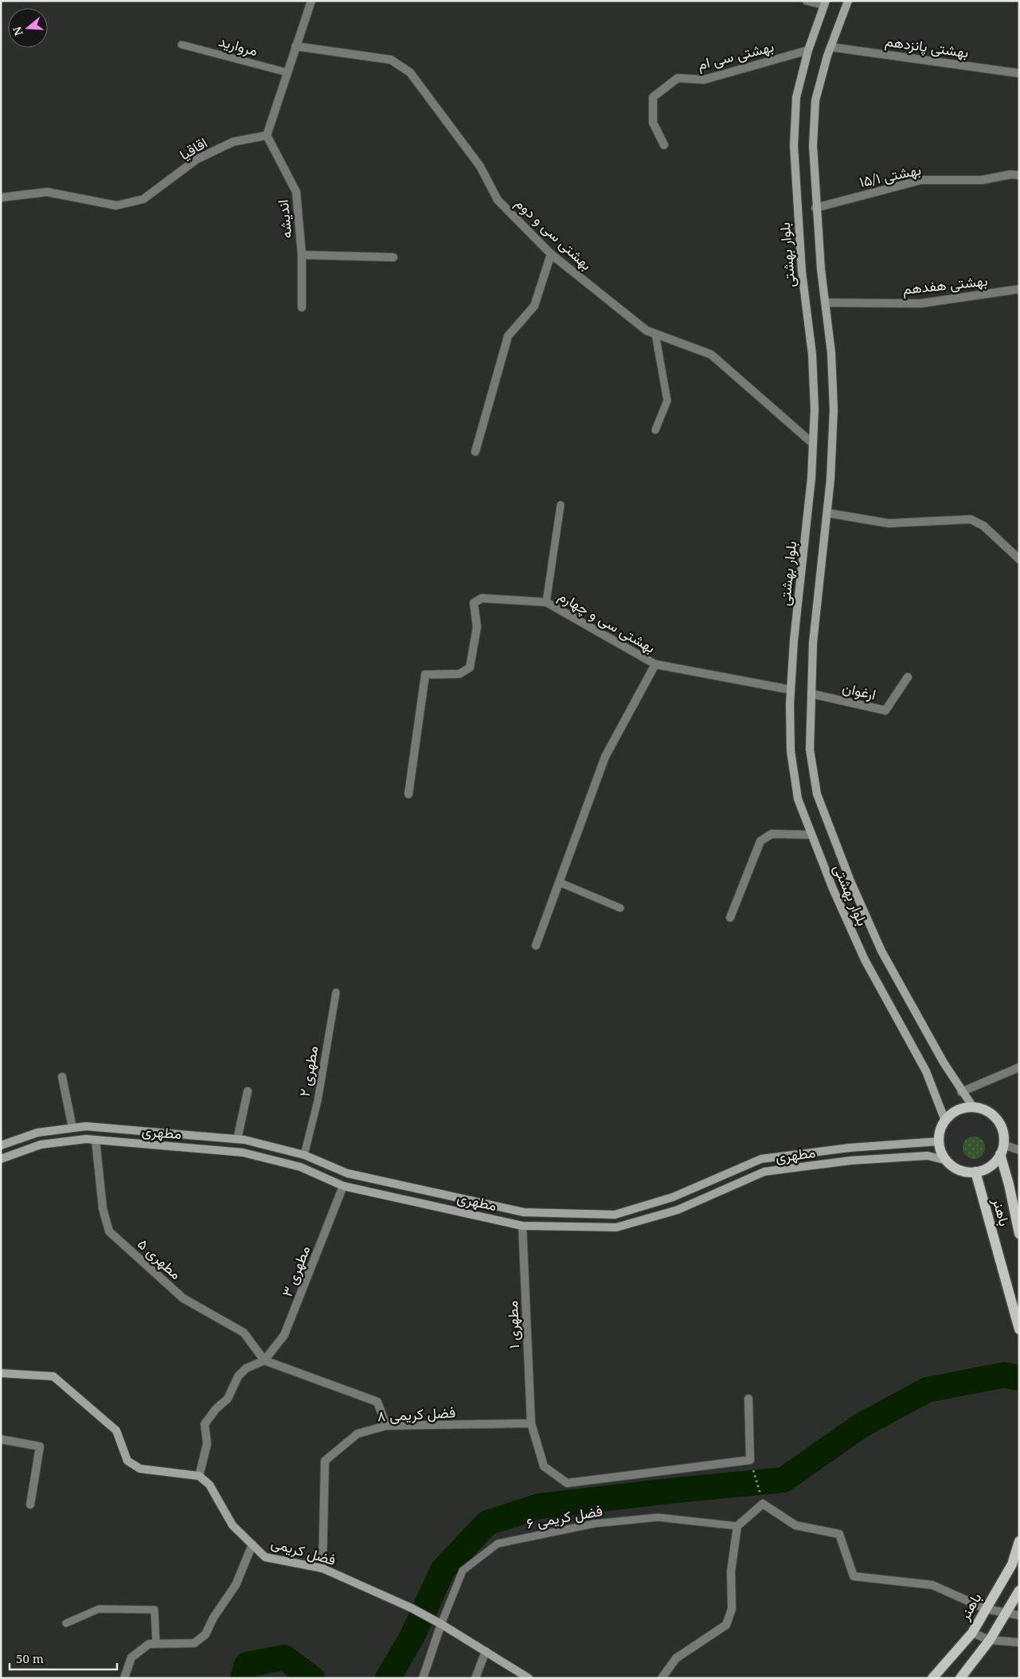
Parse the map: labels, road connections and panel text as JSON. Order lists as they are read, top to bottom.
{
  "streets": {
    "main road": [
      "بلوار بهشتی",
      "مطهری",
      "باهنر",
      "فضل کریمی"
    ],
    "street": [
      "بهشتی پانزدهم",
      "بهشتی سی ام",
      "اقاقیا",
      "۱۵/۱ بهشتی",
      "اندیشه",
      "بهشتی سی و دوم",
      "بهشتی هفدهم",
      "بهشتی سی و چهارم",
      "ارغوان",
      "مطهری ۵",
      "مطهری ۳",
      "مطهری ۱",
      "فضل کریمی ۸"
    ],
    "lane": ["مروارید", "مطهری ۲", "فضل کریمی ۶"]
  },
  "crossings": [
    ["بهشتی پانزدهم", "بلوار بهشتی"],
    ["بهشتی سی ام", "بلوار بهشتی"],
    ["اقاقیا", "اندیشه"],
    ["۱۵/۱ بهشتی", "بلوار بهشتی"],
    ["بهشتی سی و دوم", "بلوار بهشتی"],
    ["بلوار بهشتی", "بهشتی هفدهم"],
    ["بلوار بهشتی", "بهشتی سی و چهارم"],
    ["بلوار بهشتی", "ارغوان"],
    ["بلوار بهشتی", "مطهری"],
    ["بلوار بهشتی", "باهنر"],
    ["مطهری ۲", "مطهری"],
    ["مطهری", "باهنر"],
    ["مطهری", "مطهری ۵"],
    ["مطهری", "مطهری ۳"],
    ["مطهری", "مطهری ۱"],
    ["مطهری ۵", "مطهری ۳"],
    ["مطهری ۱", "فضل کریمی ۸"],
    ["فضل کریمی ۸", "فضل کریمی"],
    ["فضل کریمی ۶", "فضل کریمی"]
  ],
  "scale_bar": "50 m",
  "north": "left"
}
